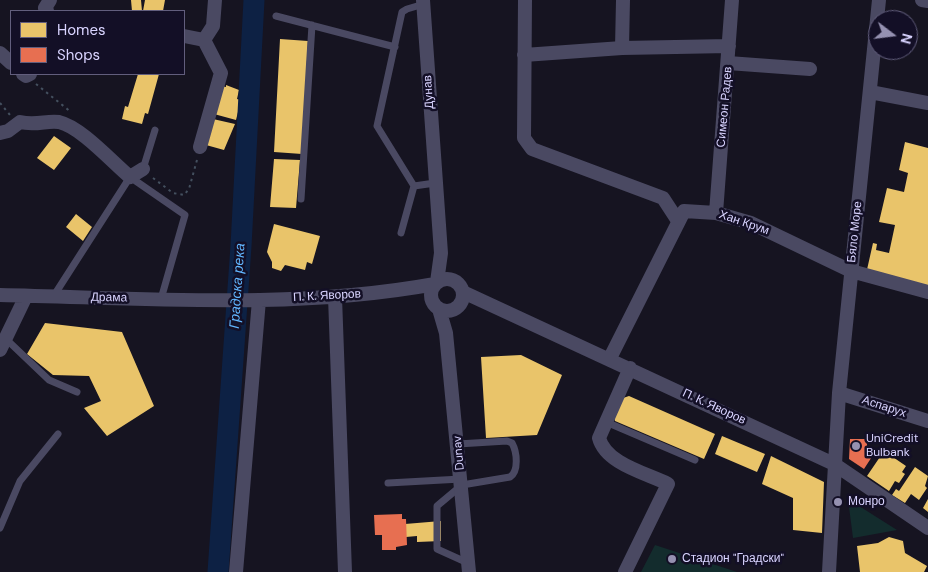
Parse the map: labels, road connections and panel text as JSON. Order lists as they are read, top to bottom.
{
  "streets": {
    "street": [
      "Дунав",
      "Симеон Радев",
      "Хан Крум",
      "Бяло Море",
      "П. К. Яворов",
      "Драма",
      "Аспарух",
      "Dunav"
    ]
  },
  "crossings": [
    ["Симеон Радев", "Хан Крум"],
    ["Хан Крум", "Бяло Море"],
    ["Бяло Море", "П. К. Яворов"],
    ["Бяло Море", "Аспарух"],
    ["П. К. Яворов", "Драма"],
    ["П. К. Яворов", "Dunav"]
  ],
  "water": ["Градска река"],
  "places": ["UniCredit Bulbank", "Монро", "Стадион \"Градски\""],
  "legend": ["Homes", "Shops"],
  "north": "right"
}
